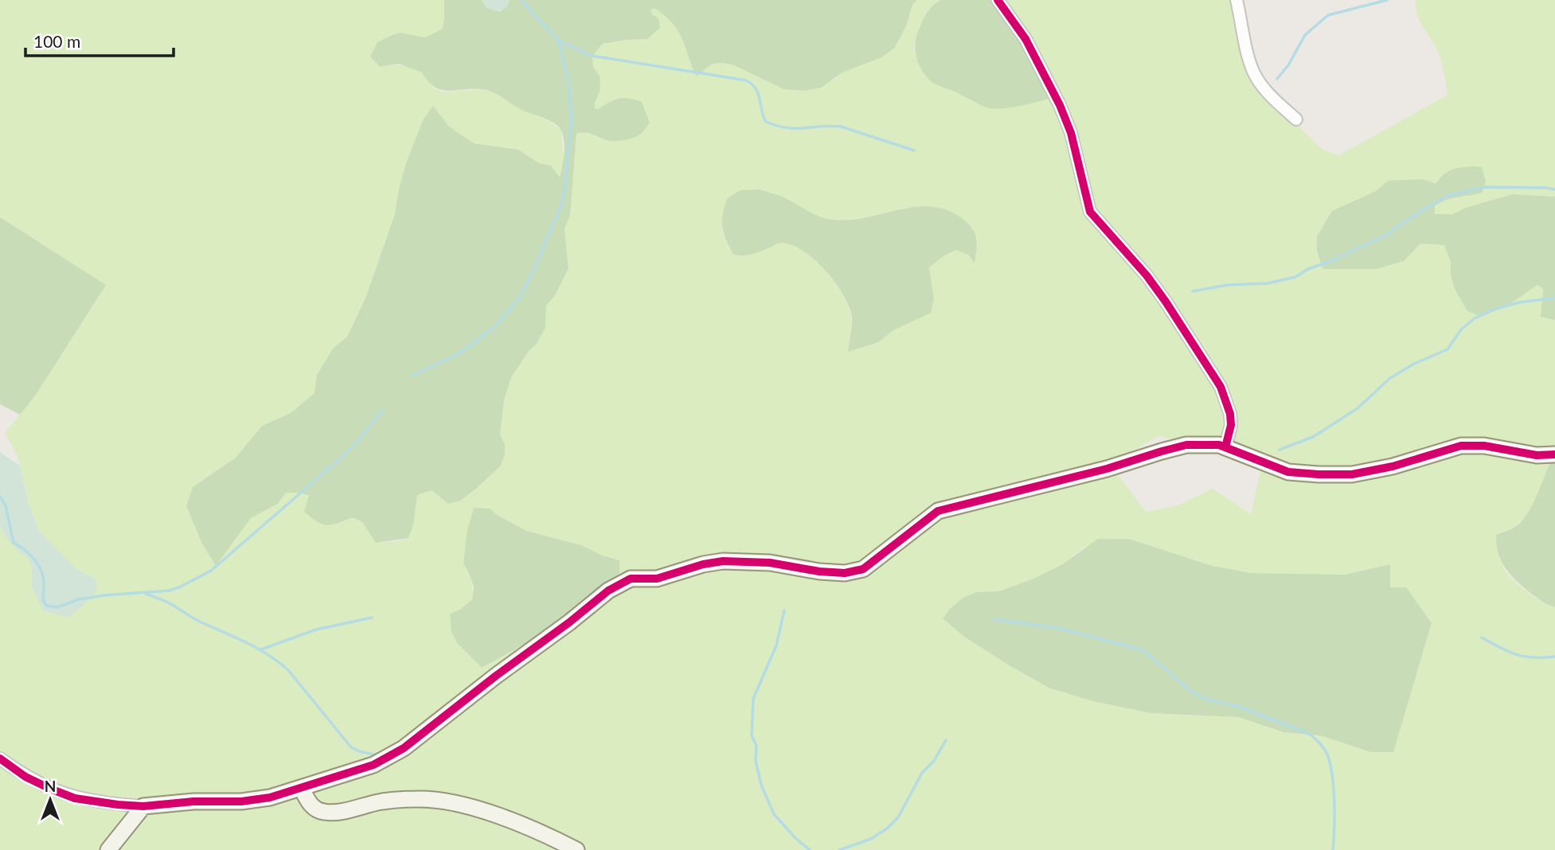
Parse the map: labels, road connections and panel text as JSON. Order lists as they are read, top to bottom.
{
  "scale_bar": "100 m",
  "north": "top"
}
